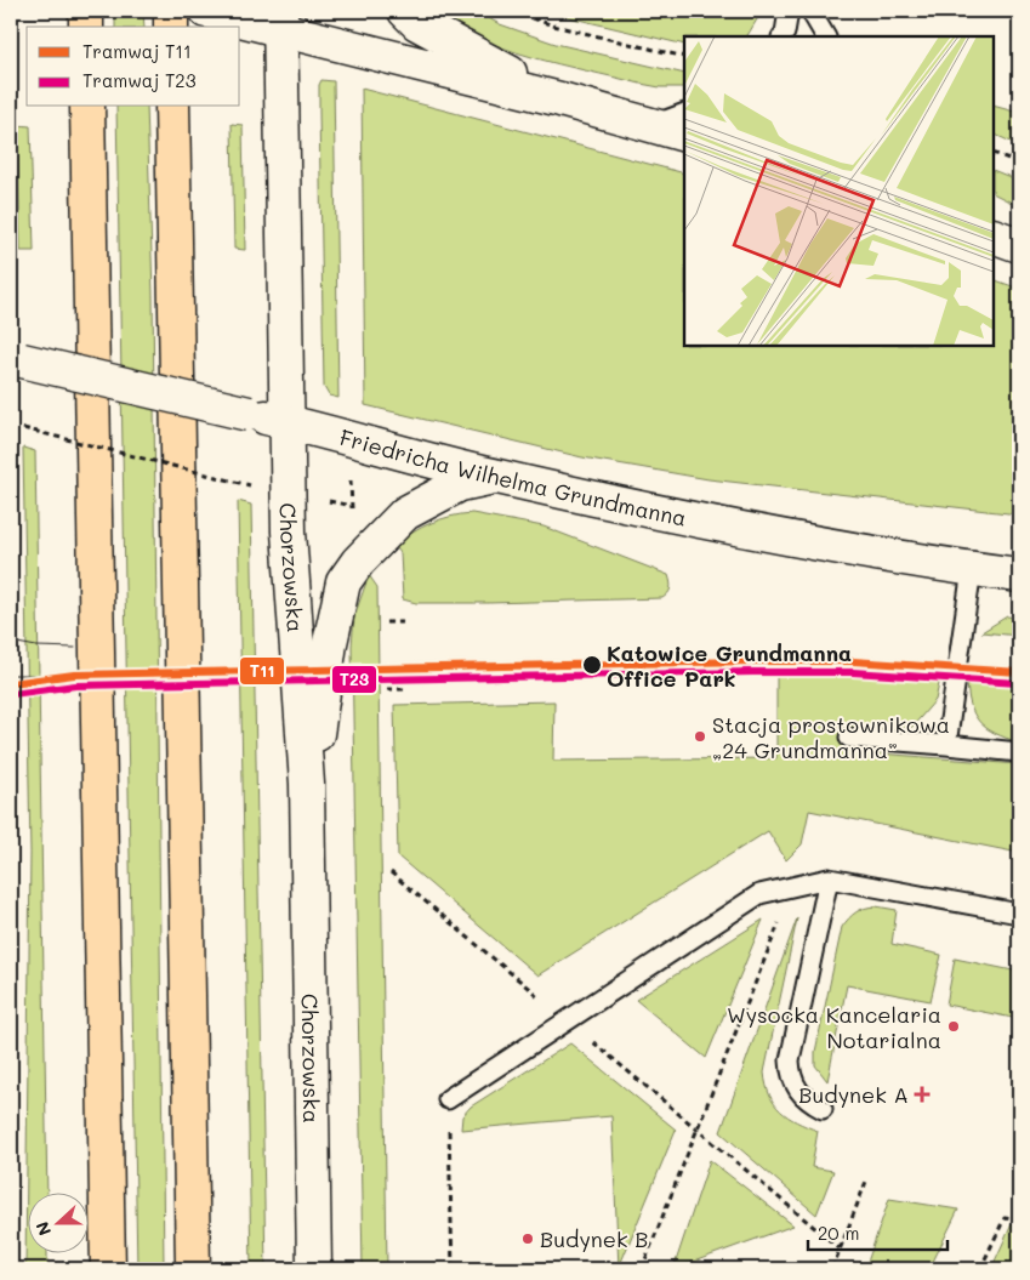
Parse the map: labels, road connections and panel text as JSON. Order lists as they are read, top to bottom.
{
  "streets": {
    "main road": ["Friedricha Wilhelma Grundmanna", "Chorzowska"]
  },
  "crossings": [
    ["Friedricha Wilhelma Grundmanna", "Chorzowska"]
  ],
  "places": {
    "other": [
      "Katowice Grundmanna Office Park",
      "Stacja prostownikowa „24 Grundmanna”",
      "Wysocka Kancelaria Notarialna",
      "Budynek B"
    ],
    "health": ["Budynek A"]
  },
  "lines": ["tram line T11", "tram line T23"],
  "legend": ["Tramwaj T11", "Tramwaj T23"],
  "scale_bar": "20 m",
  "north": "left"
}
